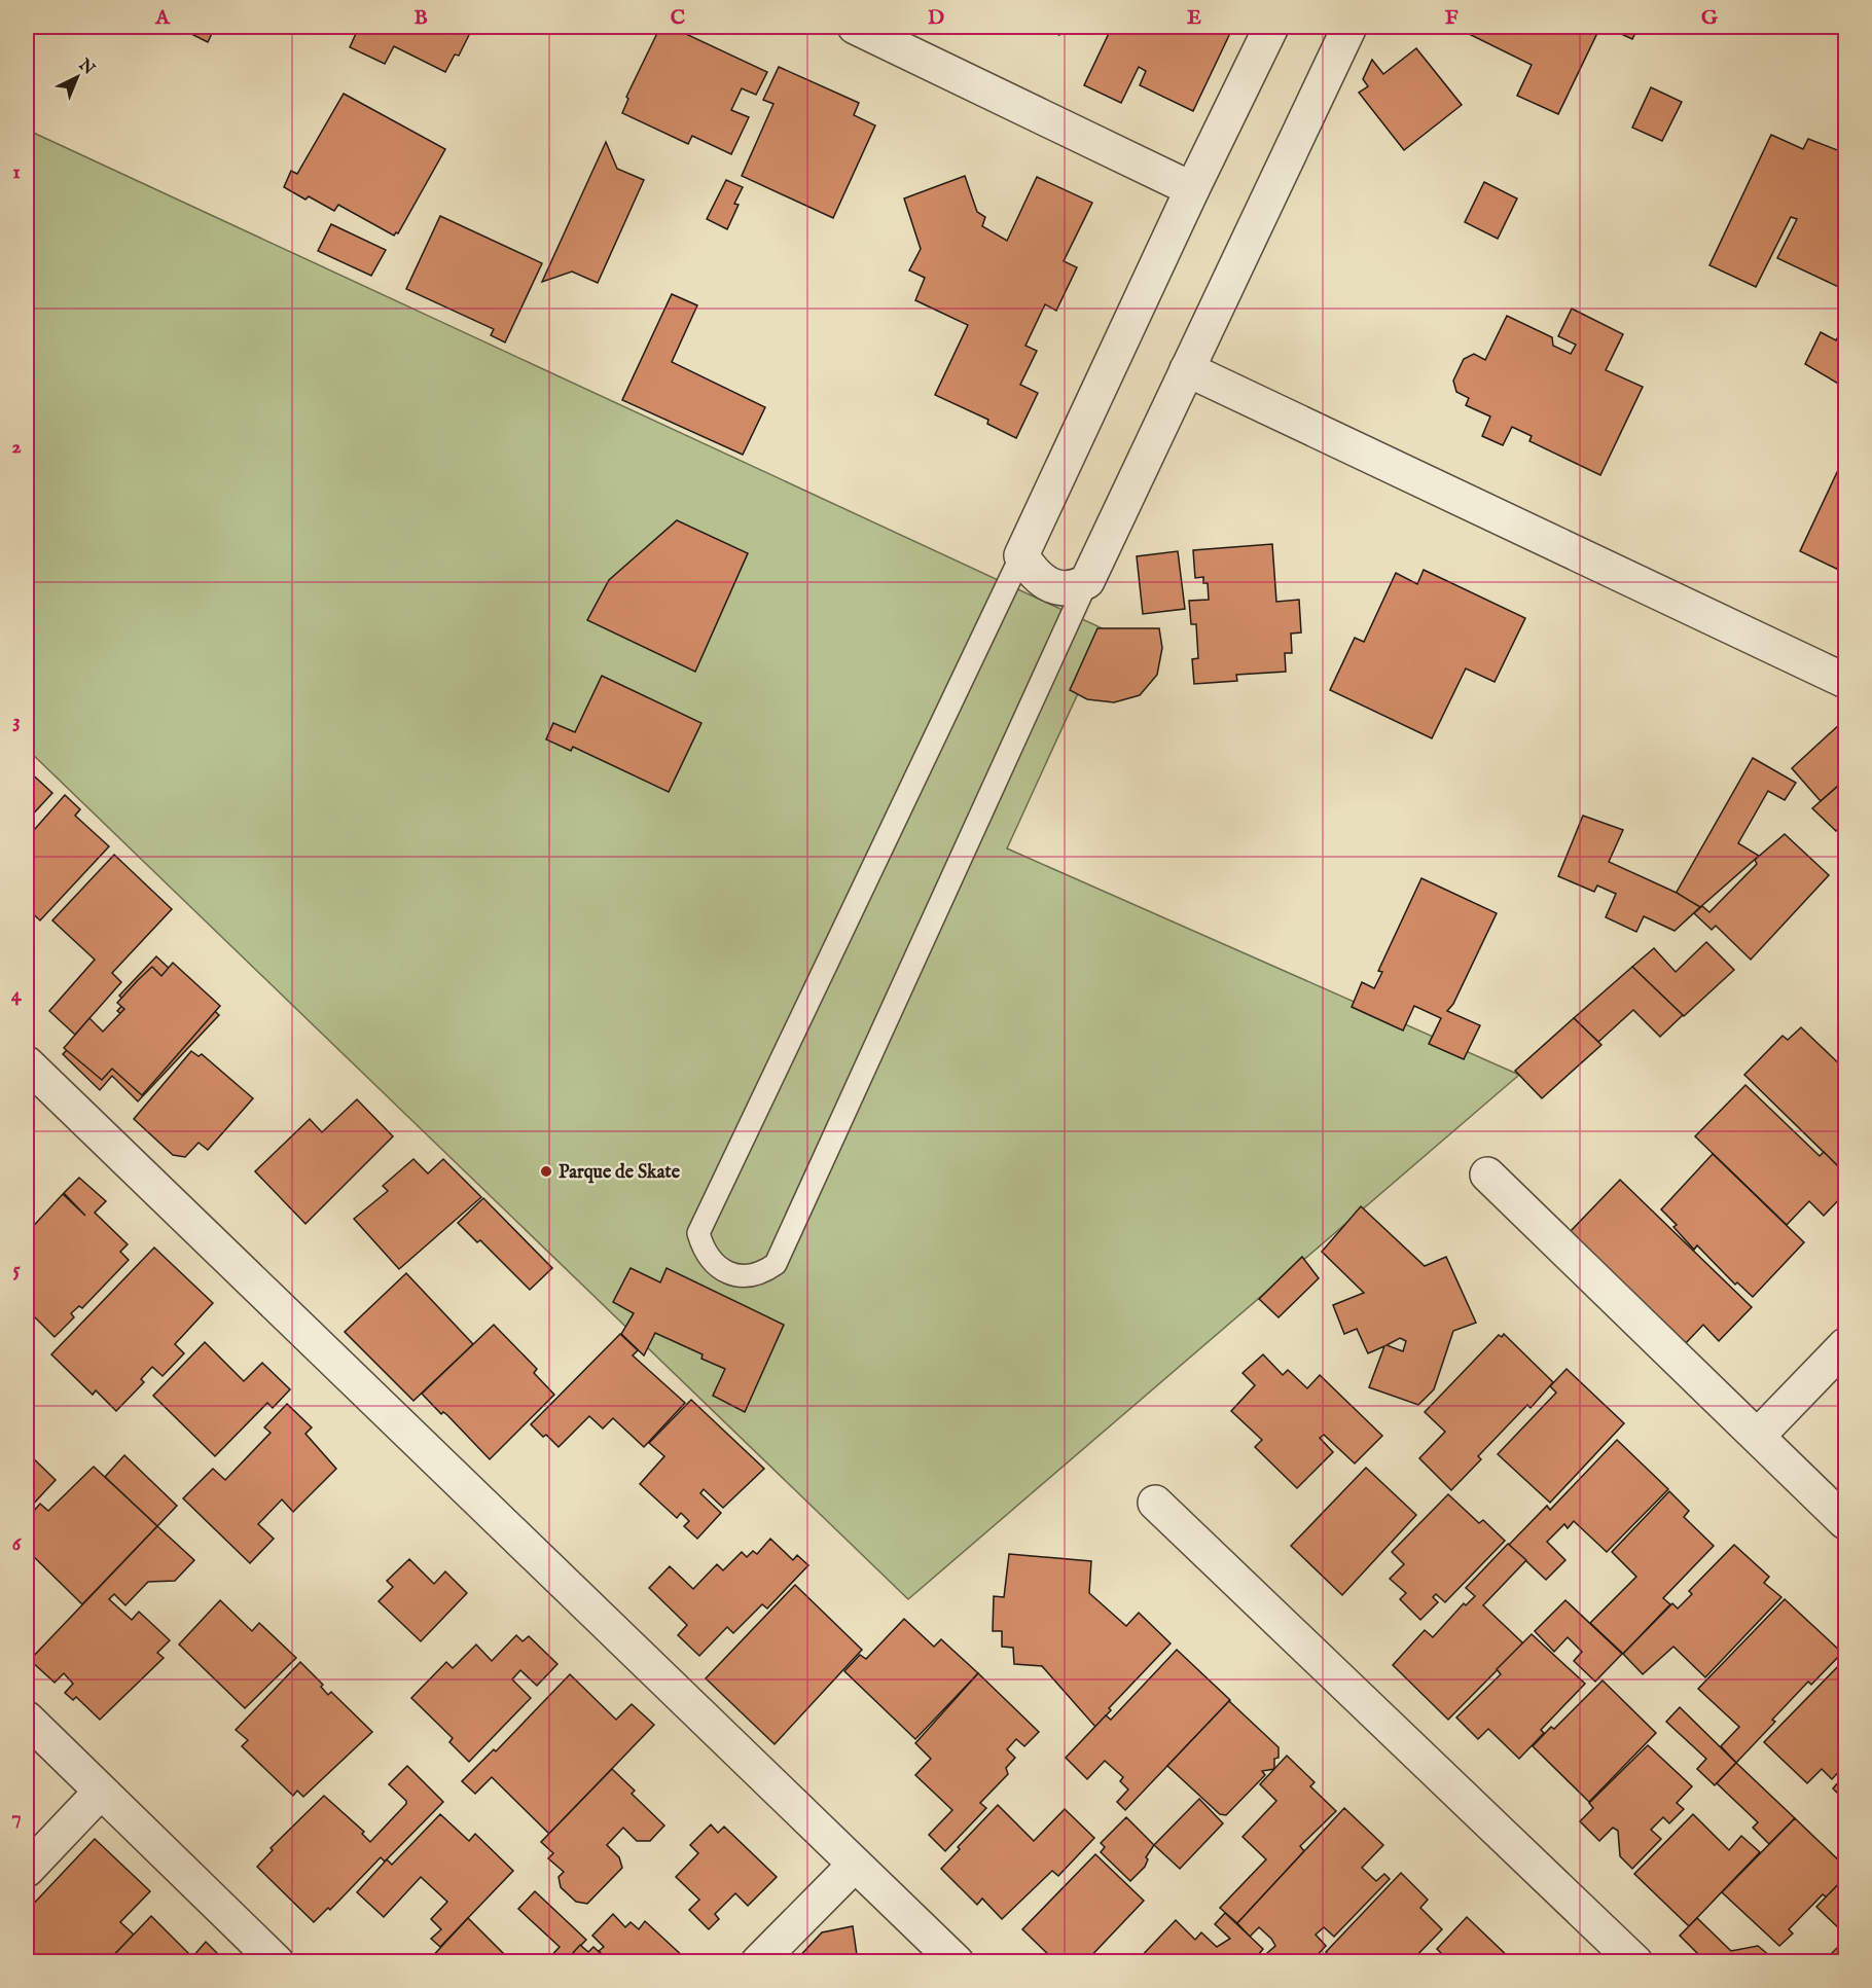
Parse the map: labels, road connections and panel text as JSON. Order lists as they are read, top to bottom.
{
  "places": ["Parque de Skate"],
  "north": "top right",
  "grid": {
    "columns": [
      "A",
      "B",
      "C",
      "D",
      "E",
      "F",
      "G"
    ],
    "rows": [
      "1",
      "2",
      "3",
      "4",
      "5",
      "6",
      "7"
    ]
  }
}
